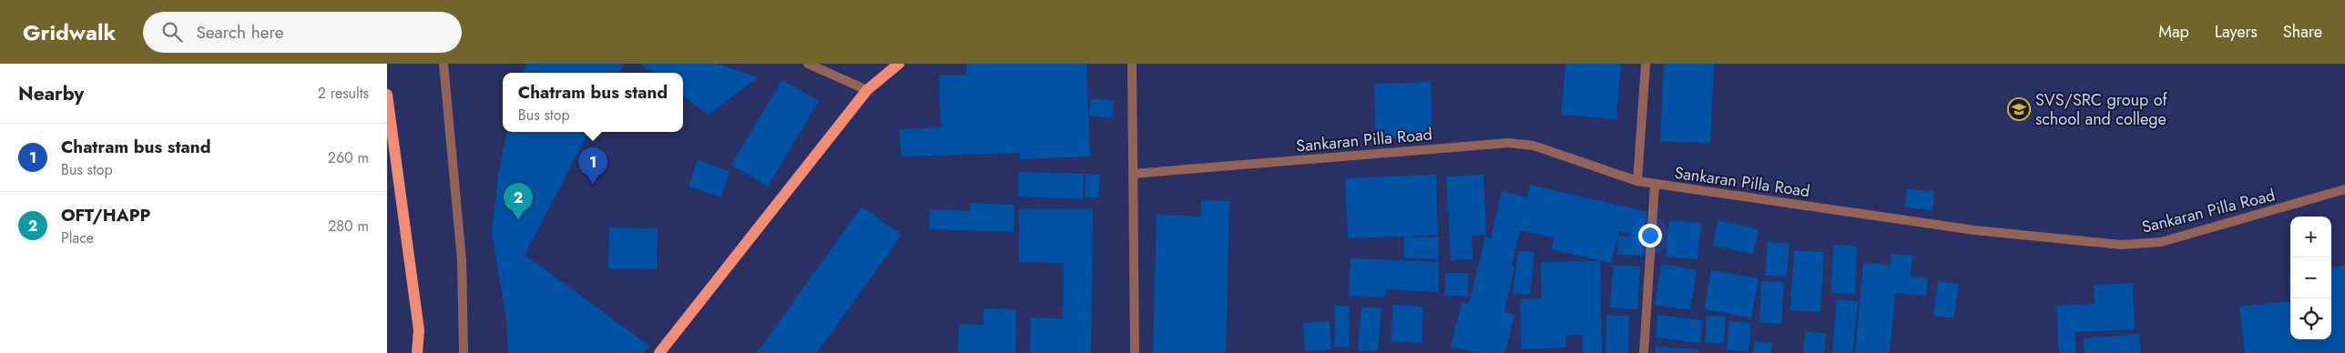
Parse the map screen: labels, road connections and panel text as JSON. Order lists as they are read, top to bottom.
{
  "streets": {
    "street": ["Sankaran Pilla Road"]
  },
  "places": {
    "school or university": ["SVS/SRC group of school and college"]
  },
  "page": {
    "header": "Gridwalk",
    "search": "Search here",
    "nav": ["Map", "Layers", "Share"],
    "heading": ["Nearby", "2 results"],
    "popup": ["Chatram bus stand", "Bus stop"],
    "list": [
      {
        "mark": "1",
        "name": "Chatram bus stand",
        "note": "Bus stop",
        "value": "260 m"
      },
      {
        "mark": "2",
        "name": "OFT/HAPP",
        "note": "Place",
        "value": "280 m"
      }
    ],
    "pins": ["1", "2"],
    "map_buttons": ["+", "−"]
  }
}
